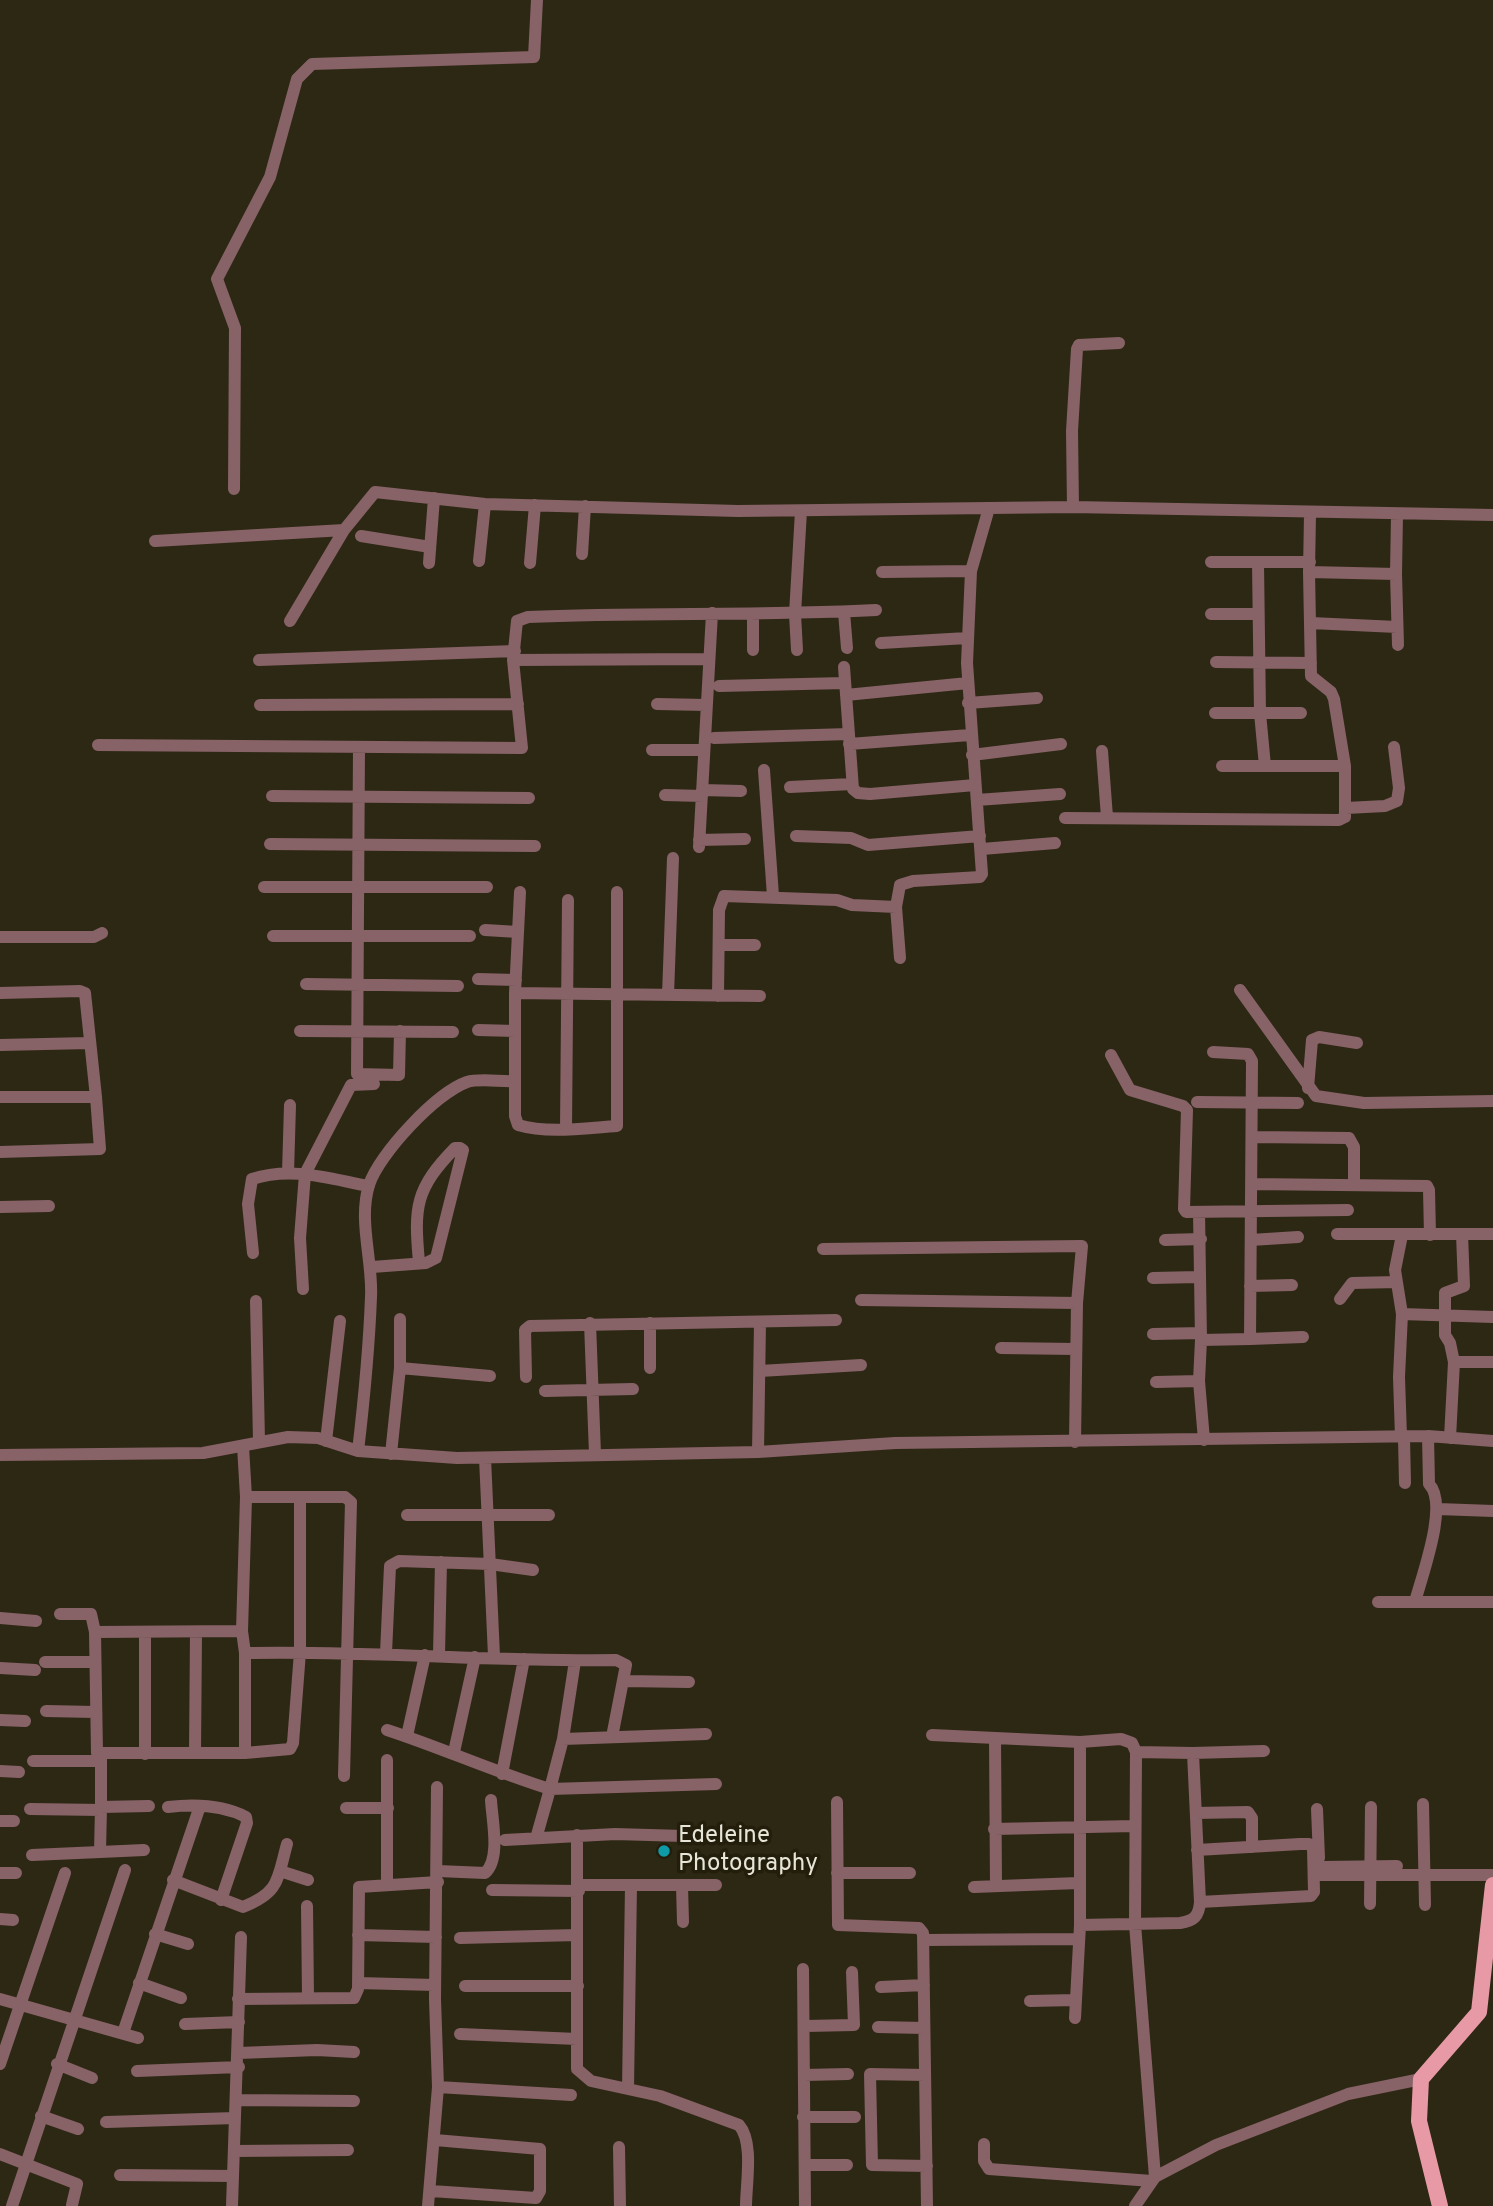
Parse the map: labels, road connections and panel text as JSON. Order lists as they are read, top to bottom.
{
  "places": ["Edeleine Photography"]
}
